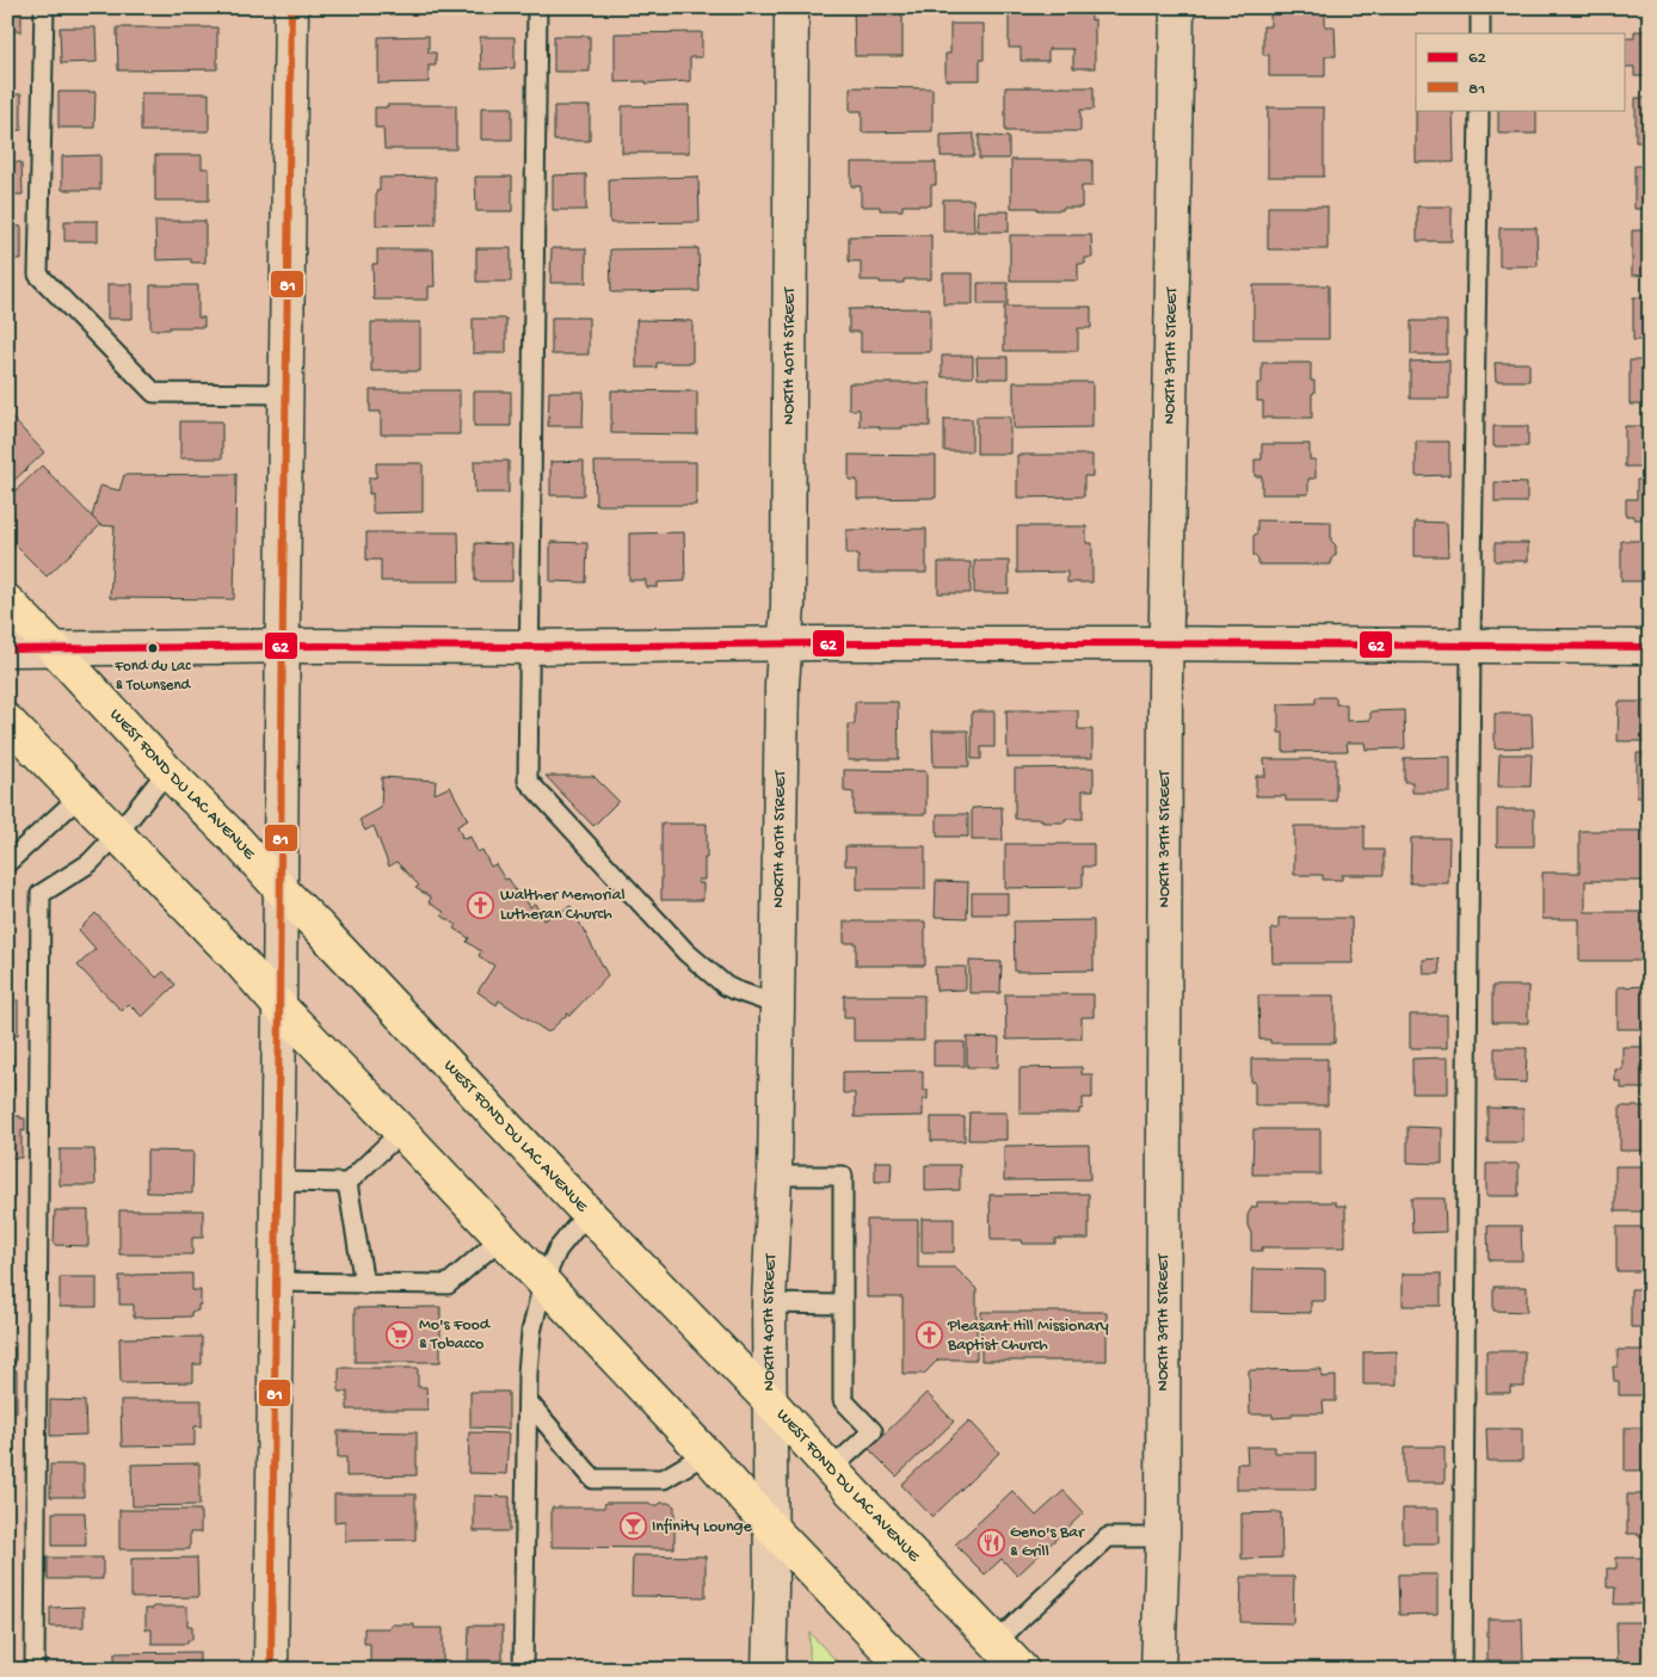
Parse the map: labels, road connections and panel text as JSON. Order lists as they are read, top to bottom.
{
  "streets": {
    "main road": ["WEST FOND DU LAC AVENUE"],
    "street": ["NORTH 40TH STREET", "NORTH 39TH STREET"]
  },
  "crossings": [
    ["NORTH 40TH STREET", "WEST FOND DU LAC AVENUE"]
  ],
  "places": {
    "other": ["Fond du Lac & Townsend"],
    "church": ["Walther Memorial Lutheran Church", "Pleasant Hill Missionary Baptist Church"],
    "supermarket": ["Mo's Food & Tobacco"],
    "bar": ["Infinity Lounge"],
    "restaurant": ["Geno's Bar & Grill"]
  },
  "lines": ["transit line 81", "transit line 62"],
  "legend": ["62", "81"]
}
